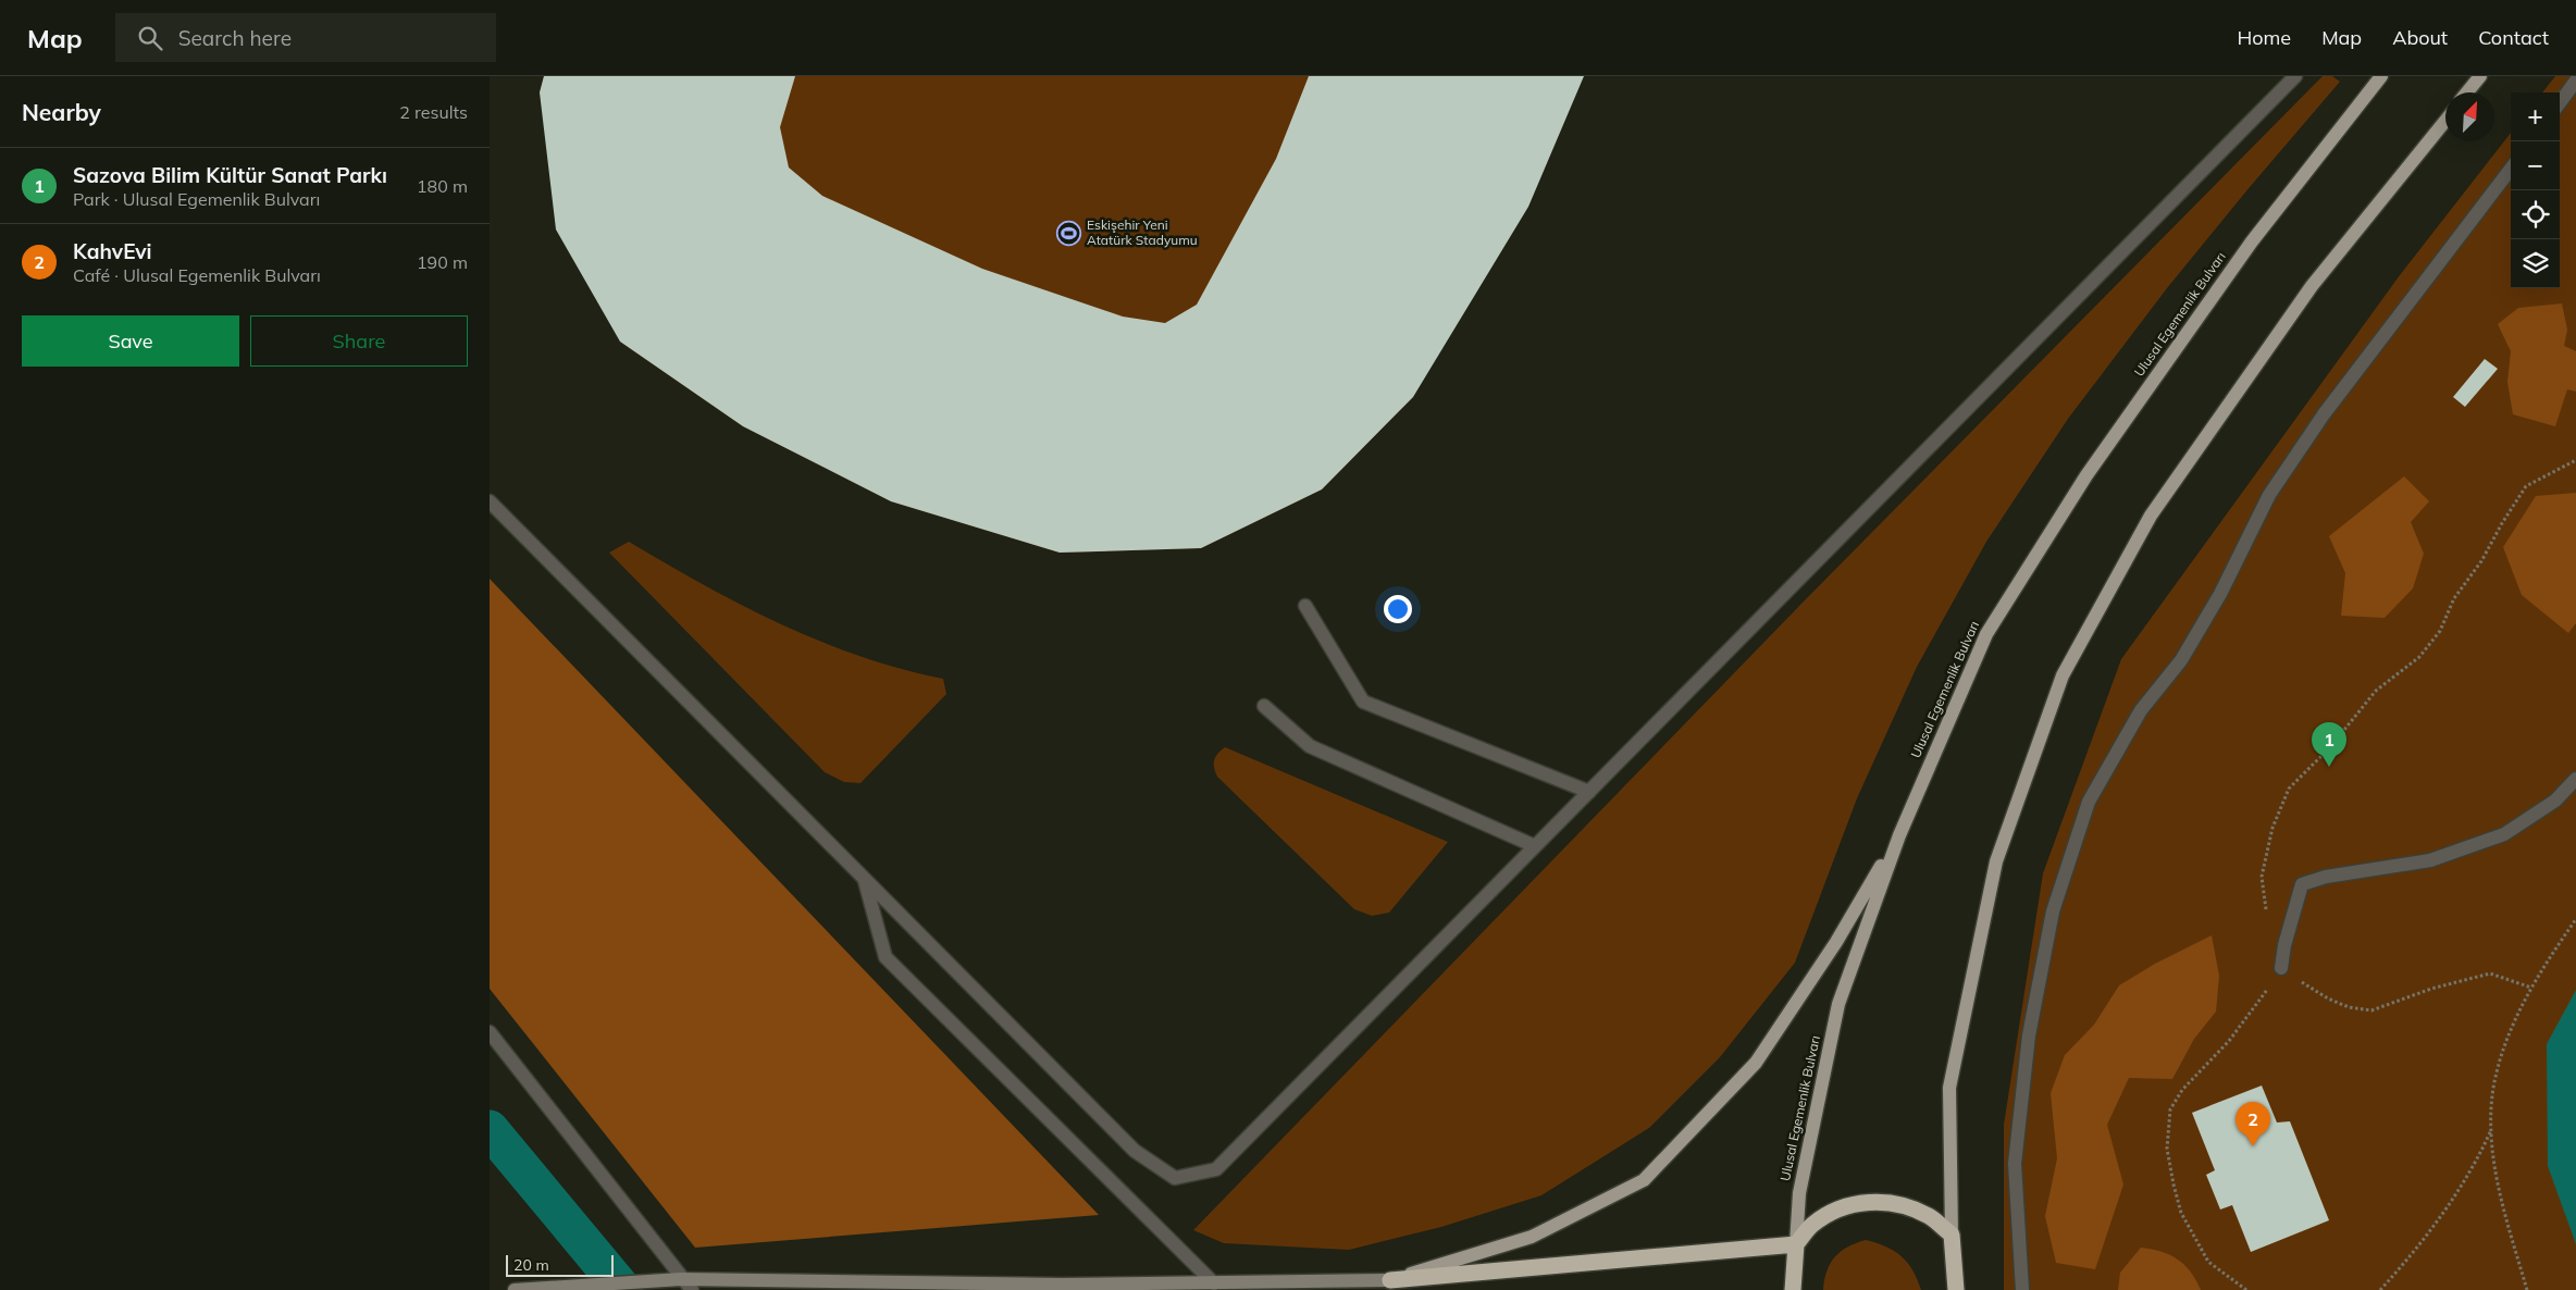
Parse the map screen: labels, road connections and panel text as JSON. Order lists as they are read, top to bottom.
{
  "streets": {
    "highway": ["Ulusal Egemenlik Bulvarı"]
  },
  "places": {
    "sports": ["Eskişehir Yeni Atatürk Stadyumu"]
  },
  "scale_bar": "20 m",
  "north": "top right",
  "page": {
    "header": "Map",
    "search": "Search here",
    "nav": [
      "Home",
      "Map",
      "About",
      "Contact"
    ],
    "heading": ["Nearby", "2 results"],
    "map_buttons": ["+", "−"],
    "list": [
      {
        "mark": "1",
        "name": "Sazova Bilim Kültür Sanat Parkı",
        "note": "Park · Ulusal Egemenlik Bulvarı",
        "value": "180 m"
      },
      {
        "mark": "2",
        "name": "KahvEvi",
        "note": "Café · Ulusal Egemenlik Bulvarı",
        "value": "190 m"
      }
    ],
    "buttons": ["Save", "Share"],
    "pins": ["1", "2"],
    "scale": "20 m"
  }
}
